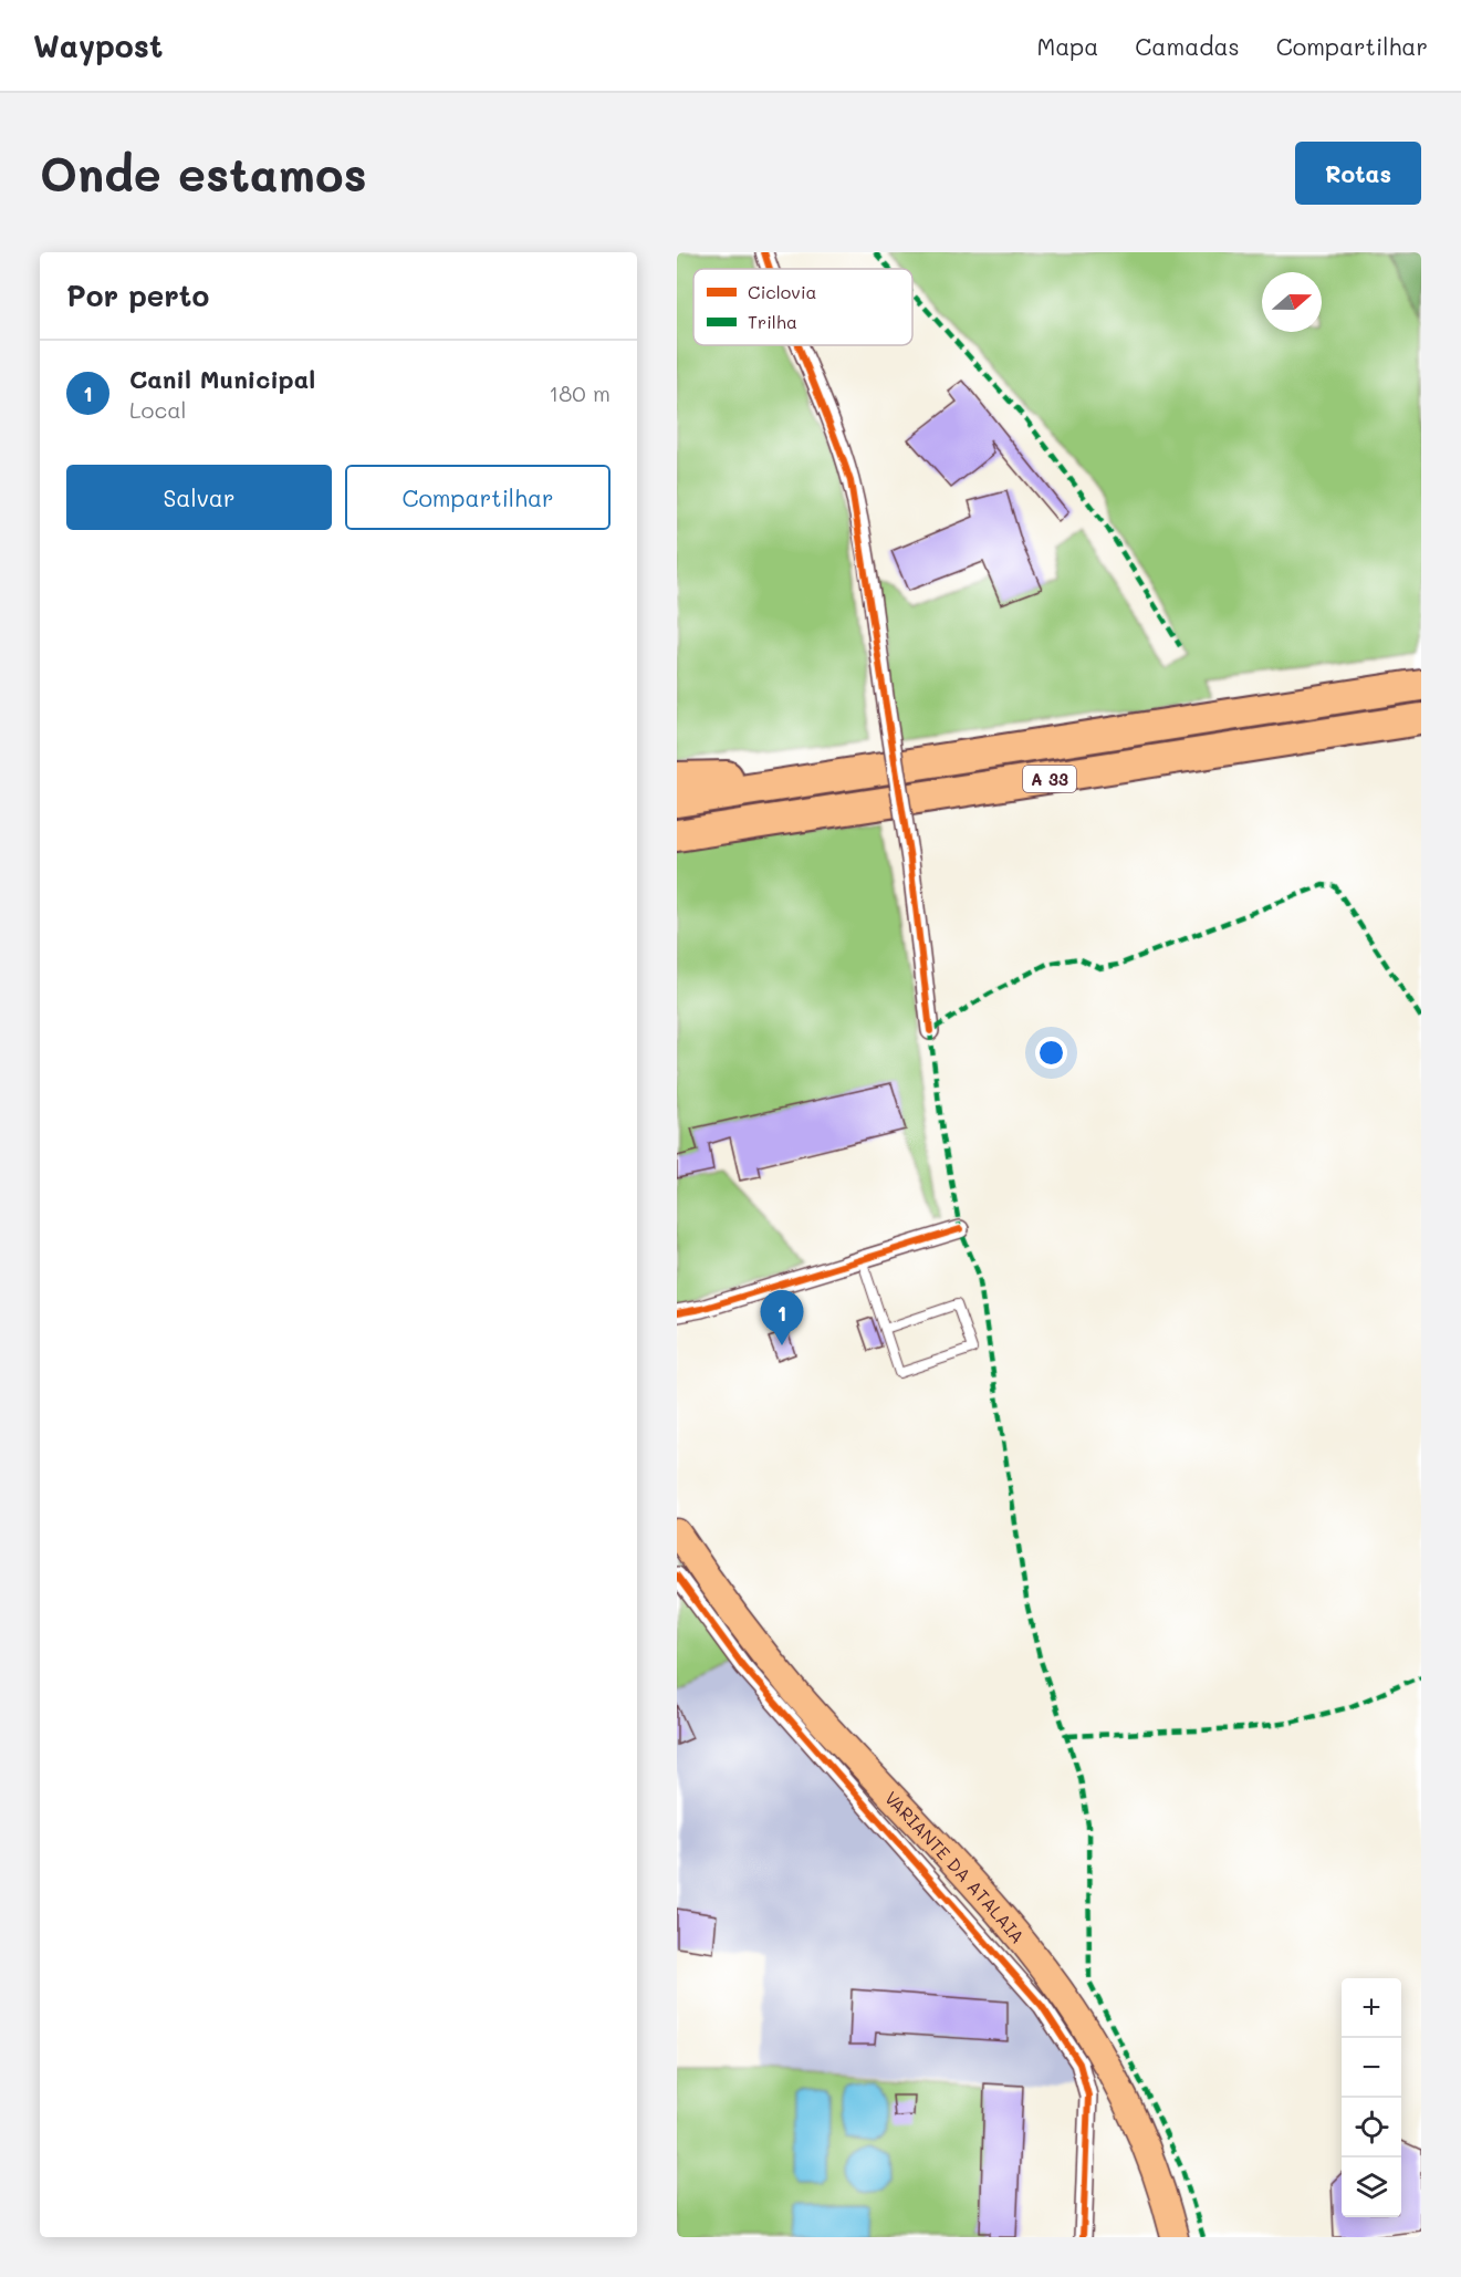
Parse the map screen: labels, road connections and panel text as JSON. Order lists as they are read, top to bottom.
{
  "streets": {
    "highway": ["A 33"],
    "main road": ["VARIANTE DA ATALAIA"]
  },
  "legend": ["Ciclovia", "Trilha"],
  "north": "right",
  "page": {
    "header": "Waypost",
    "nav": ["Mapa", "Camadas", "Compartilhar"],
    "buttons": [
      "Rotas",
      ["Salvar", "Compartilhar"]
    ],
    "title": "Onde estamos",
    "heading": "Por perto",
    "list": [
      {
        "mark": "1",
        "name": "Canil Municipal",
        "note": "Local",
        "value": "180 m"
      }
    ],
    "pins": "1",
    "map_buttons": ["+", "−"]
  }
}
